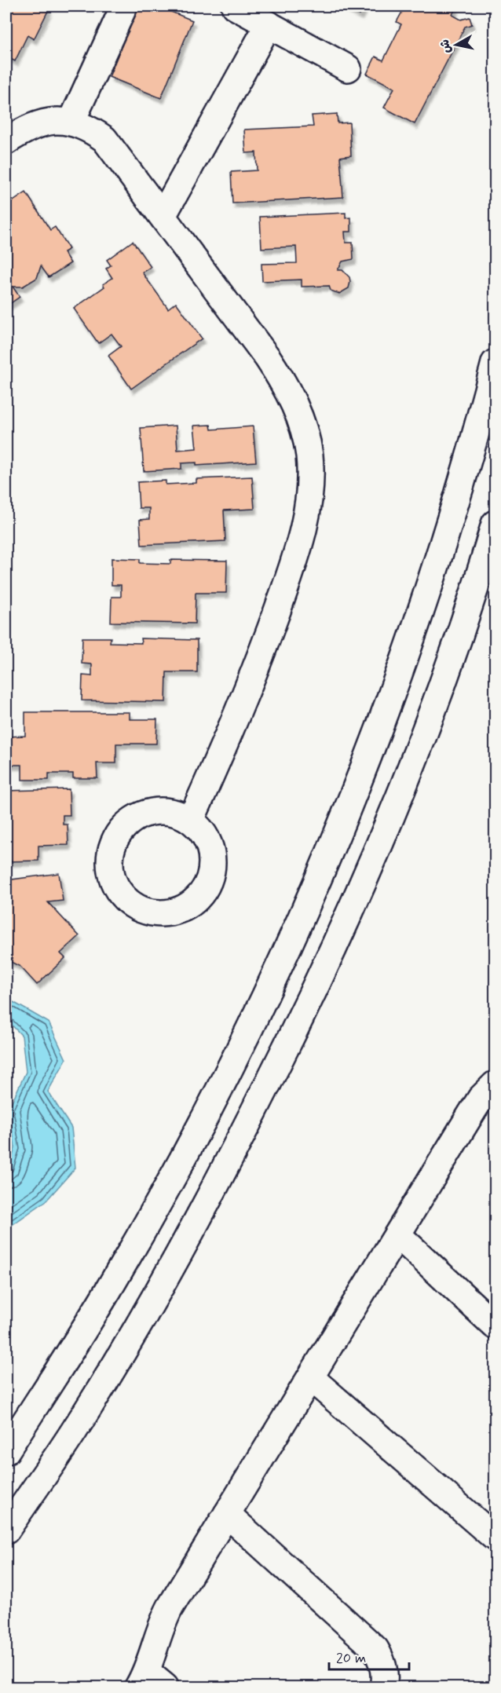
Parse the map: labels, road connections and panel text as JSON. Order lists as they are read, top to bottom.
{
  "scale_bar": "20 m",
  "north": "left"
}
